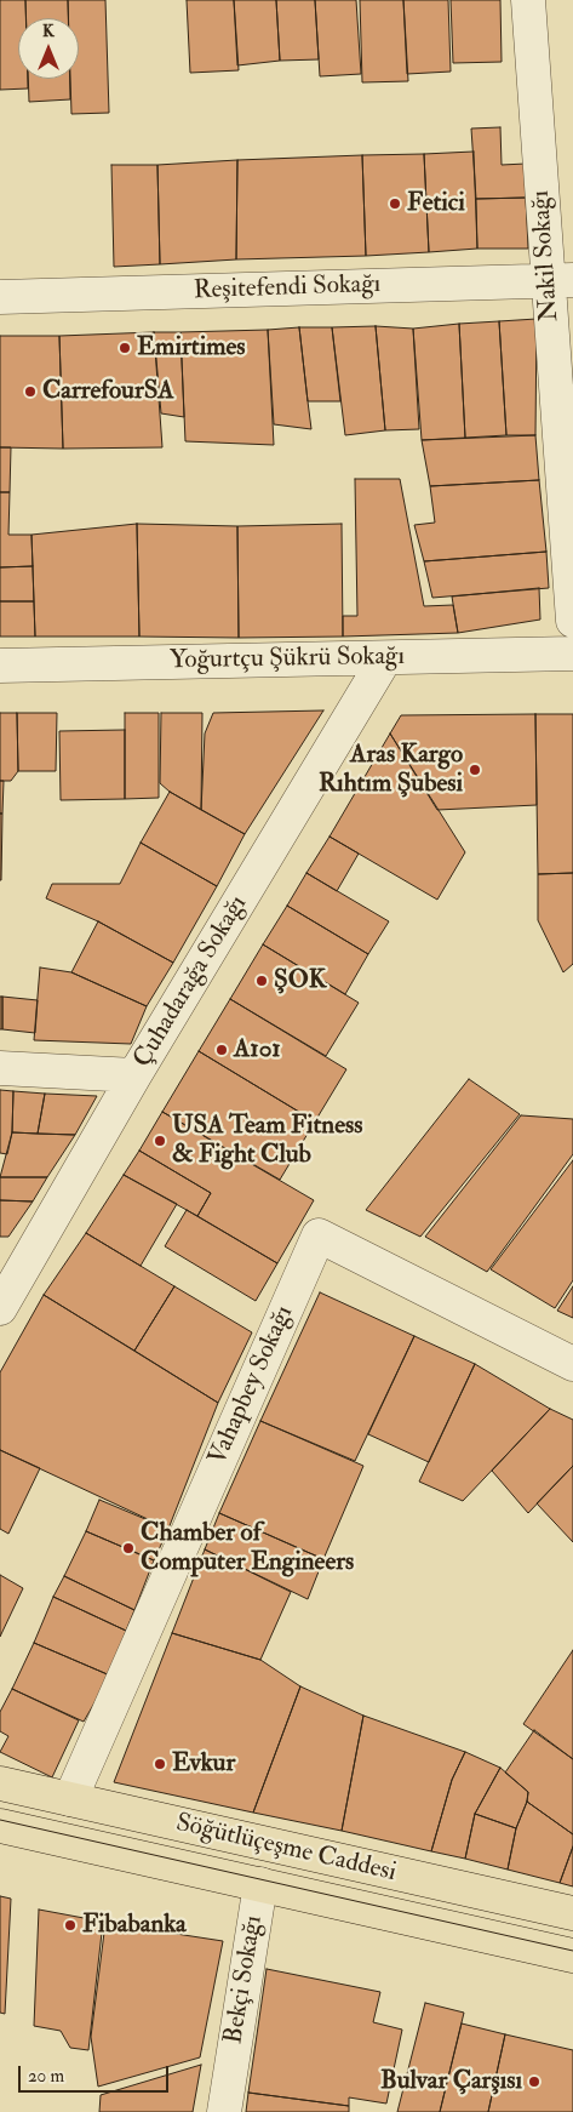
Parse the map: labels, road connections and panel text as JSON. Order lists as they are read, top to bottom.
{
  "streets": {
    "main road": ["Söğütlüçeşme Caddesi"],
    "street": [
      "Nakil Sokağı",
      "Reşitefendi Sokağı",
      "Yoğurtçu Şükrü Sokağı",
      "Çuhadarağa Sokağı",
      "Vahapbey Sokağı",
      "Bekçi Sokağı"
    ]
  },
  "crossings": [
    ["Nakil Sokağı", "Reşitefendi Sokağı"],
    ["Yoğurtçu Şükrü Sokağı", "Çuhadarağa Sokağı"],
    ["Vahapbey Sokağı", "Söğütlüçeşme Caddesi"],
    ["Söğütlüçeşme Caddesi", "Bekçi Sokağı"]
  ],
  "places": [
    "Fetici",
    "Emirtimes",
    "CarrefourSA",
    "Aras Kargo Rıhtım Şubesi",
    "ŞOK",
    "A101",
    "USA Team Fitness & Fight Club",
    "Chamber of Computer Engineers",
    "Evkur",
    "Fibabanka",
    "Bulvar Çarşısı"
  ],
  "scale_bar": "20 m",
  "north": "top"
}
